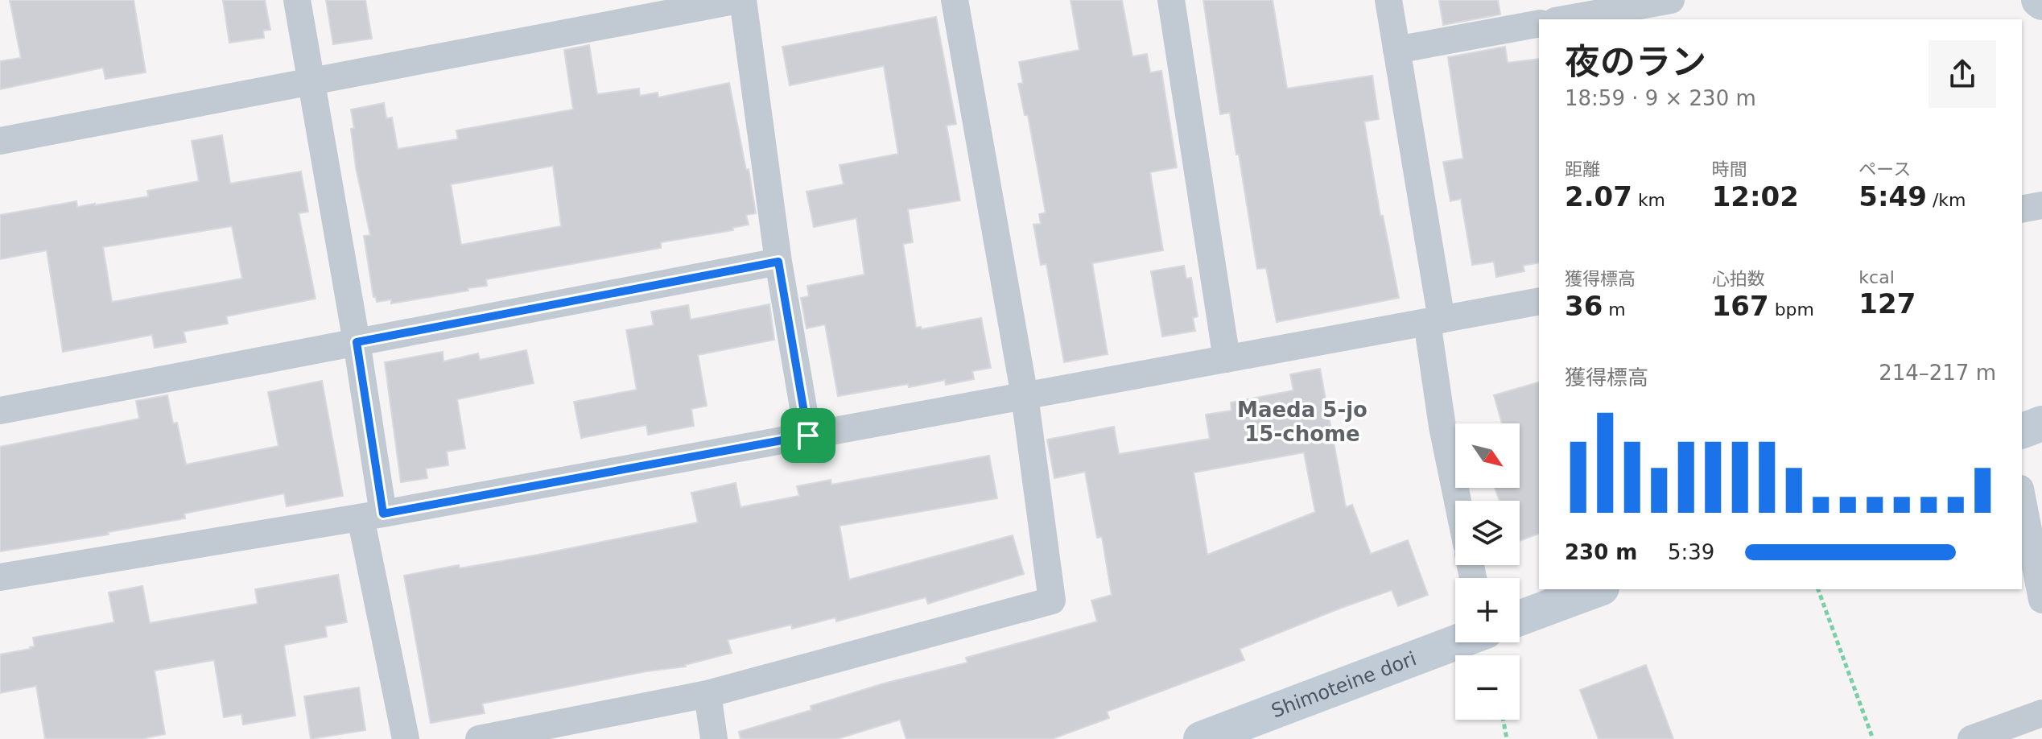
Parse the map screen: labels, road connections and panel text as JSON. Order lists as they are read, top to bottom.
{
  "streets": {
    "street": ["Shimoteine dori"]
  },
  "districts": ["Maeda 5-jo 15-chome"],
  "north": "bottom right",
  "page": {
    "heading": ["夜のラン", "18:59 · 9 × 230 m"],
    "stats": [
      ["距離", "2.07 km"],
      ["時間", "12:02"],
      ["ペース", "5:49 /km"],
      ["獲得標高", "36 m"],
      ["心拍数", "167 bpm"],
      ["kcal", "127"]
    ],
    "chart": ["獲得標高", "214–217 m"],
    "map_buttons": ["+", "−"],
    "list": [
      {
        "name": "230 m",
        "note": "5:39"
      }
    ]
  }
}
